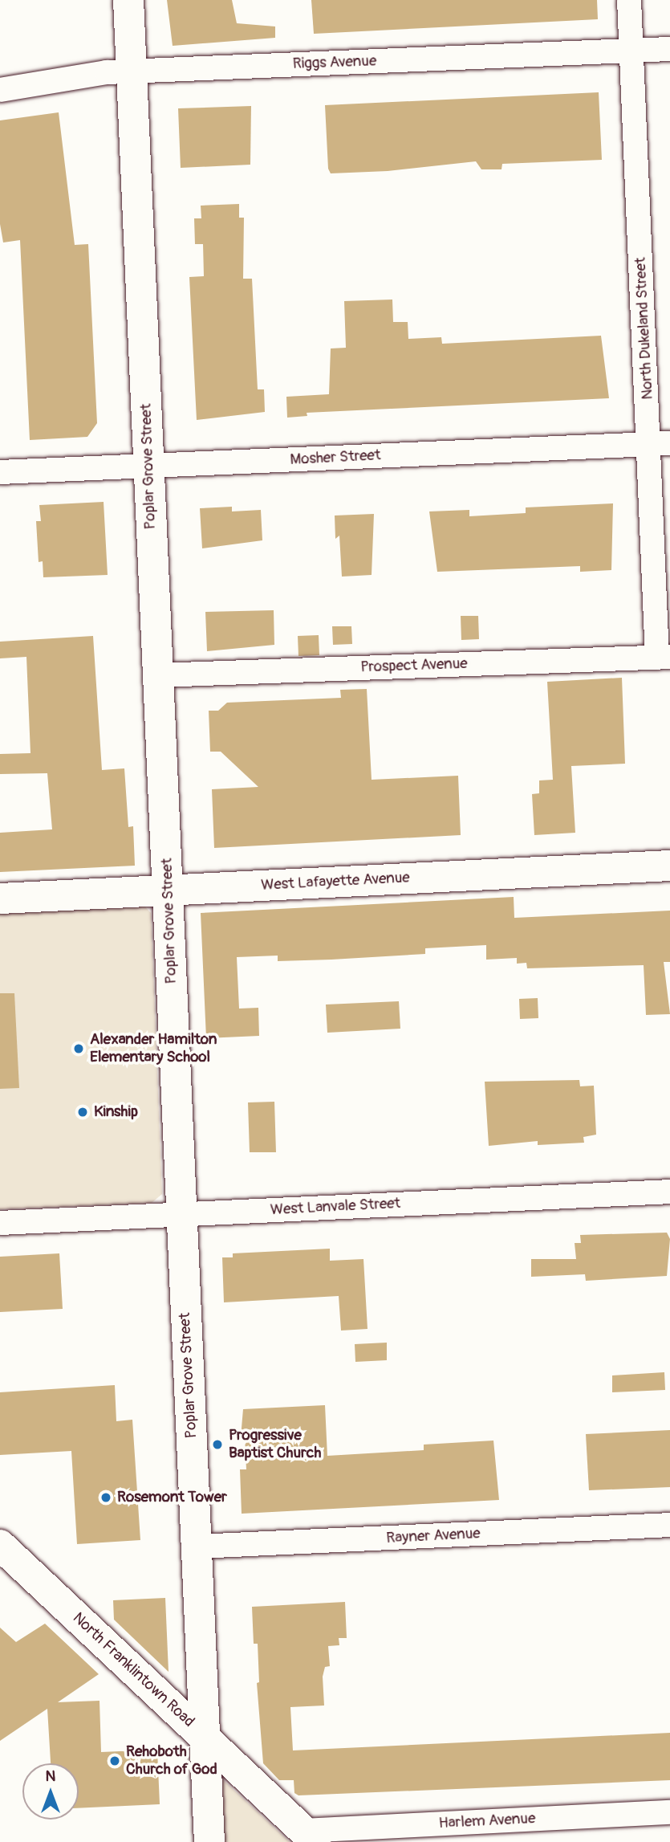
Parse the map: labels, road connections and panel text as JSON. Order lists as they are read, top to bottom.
{
  "streets": {
    "main road": ["Poplar Grove Street", "West Lafayette Avenue", "North Franklintown Road"],
    "street": [
      "Riggs Avenue",
      "North Dukeland Street",
      "Mosher Street",
      "Prospect Avenue",
      "West Lanvale Street",
      "Rayner Avenue",
      "Harlem Avenue"
    ]
  },
  "crossings": [
    ["Riggs Avenue", "North Dukeland Street"],
    ["Riggs Avenue", "Poplar Grove Street"],
    ["North Dukeland Street", "Mosher Street"],
    ["North Dukeland Street", "Prospect Avenue"],
    ["Mosher Street", "Poplar Grove Street"],
    ["Poplar Grove Street", "Prospect Avenue"],
    ["Poplar Grove Street", "West Lafayette Avenue"],
    ["Poplar Grove Street", "West Lanvale Street"],
    ["Poplar Grove Street", "Rayner Avenue"],
    ["Poplar Grove Street", "North Franklintown Road"],
    ["North Franklintown Road", "Harlem Avenue"]
  ],
  "places": [
    "Alexander Hamilton Elementary School",
    "Kinship",
    "Progressive Baptist Church",
    "Rosemont Tower",
    "Rehoboth Church of God"
  ],
  "north": "top"
}
